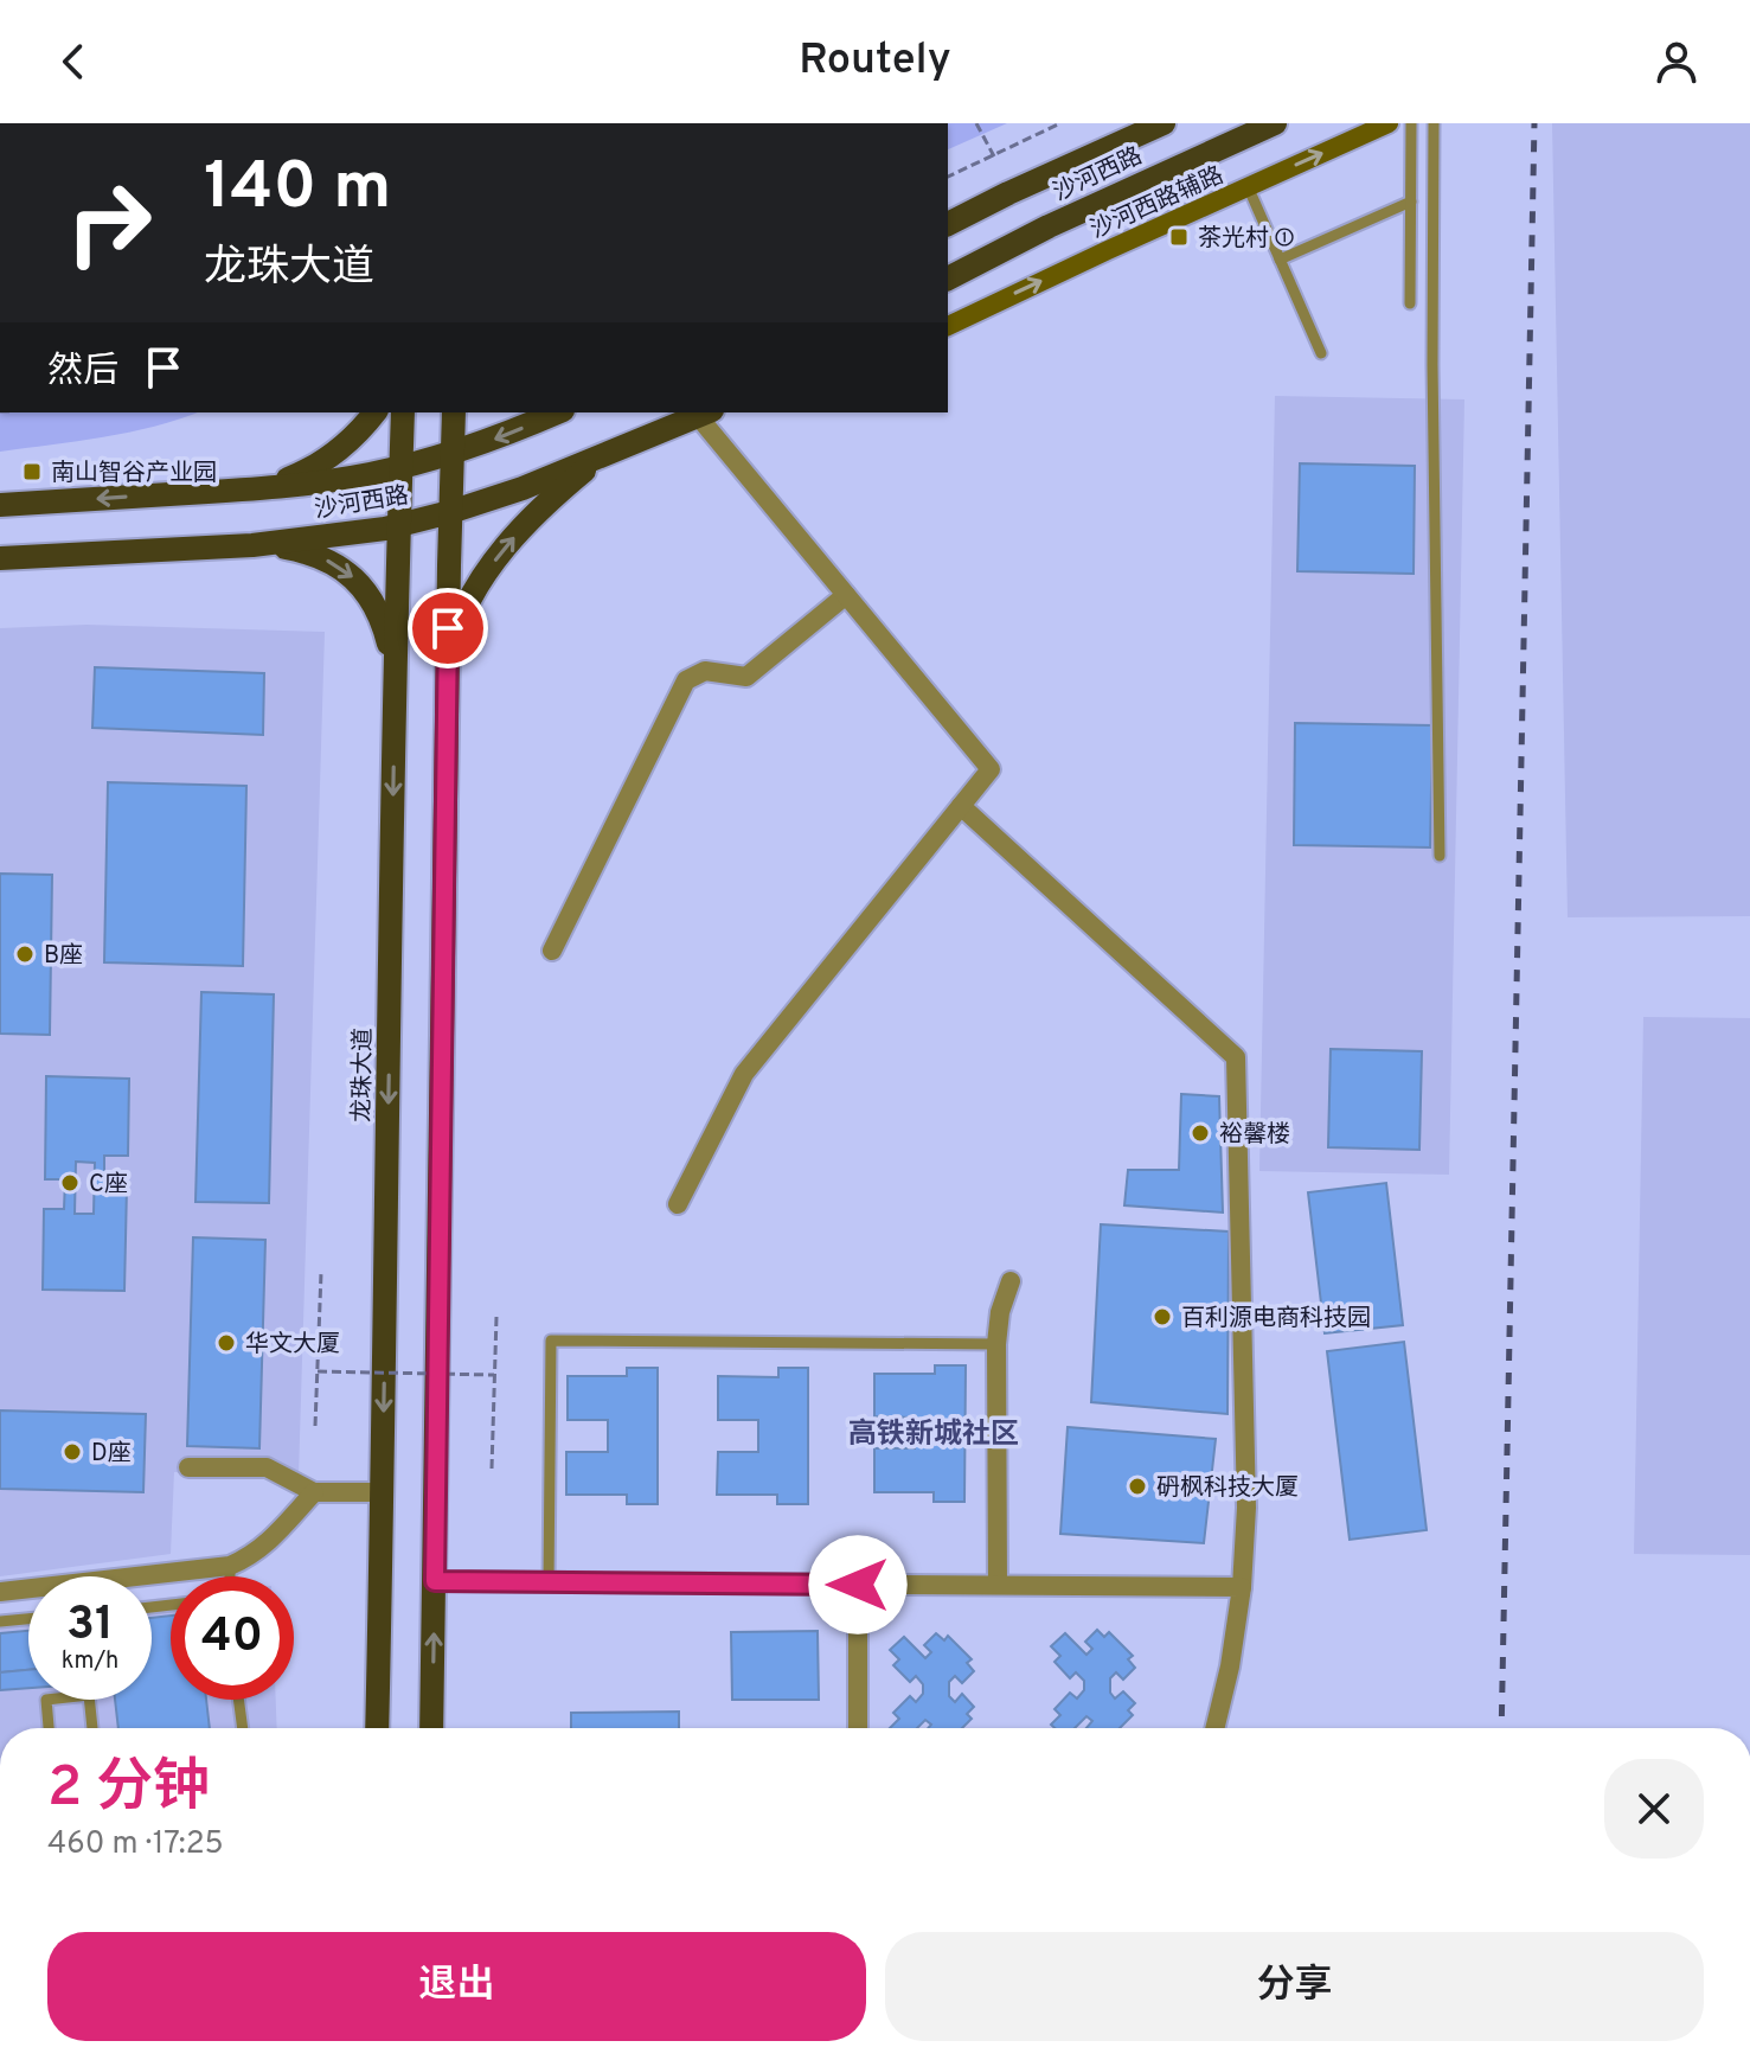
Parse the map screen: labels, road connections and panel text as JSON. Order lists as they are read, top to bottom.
{
  "streets": {
    "main road": ["沙河西路", "沙河西路辅路", "龙珠大道"]
  },
  "crossings": [
    ["沙河西路", "龙珠大道"]
  ],
  "one_way": ["沙河西路辅路"],
  "districts": ["高铁新城社区"],
  "places": {
    "transit": ["茶光村 ①", "南山智谷产业园"],
    "other": [
      "B座",
      "裕馨楼",
      "C座",
      "百利源电商科技园",
      "华文大厦",
      "D座",
      "砃枫科技大厦"
    ]
  },
  "page": {
    "header": "Routely",
    "turn": ["140 m", "龙珠大道"],
    "then": "然后",
    "speed": "31 km/h",
    "limit": "40",
    "heading": ["2 分钟", "460 m · 17:25"],
    "buttons": ["退出", "分享"]
  }
}
